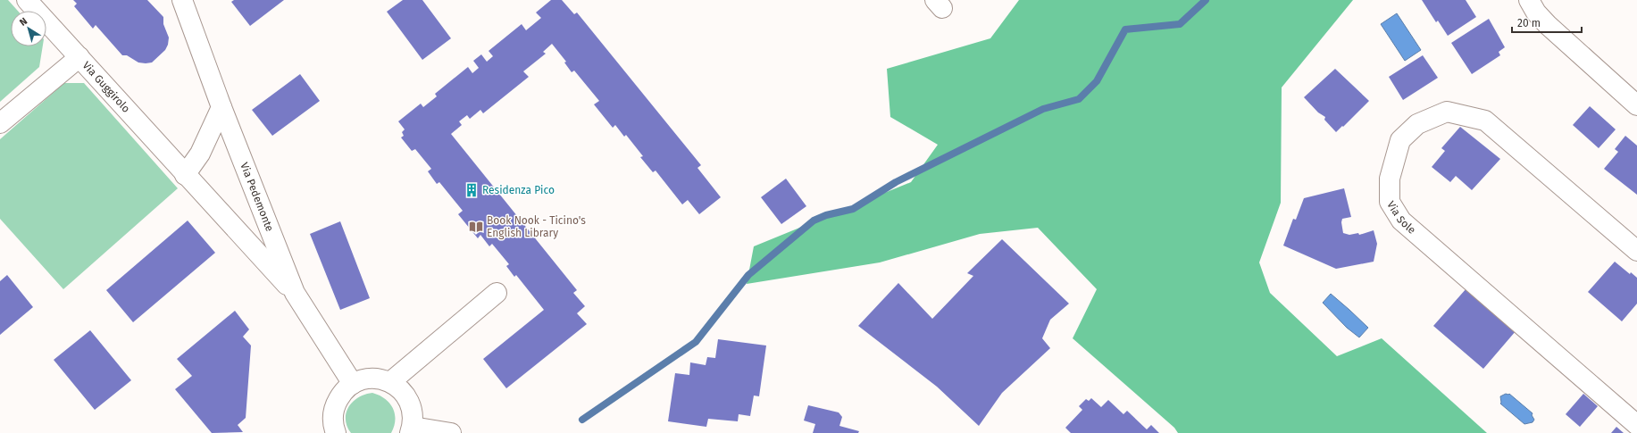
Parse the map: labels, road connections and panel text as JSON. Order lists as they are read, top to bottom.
{
  "streets": {
    "street": ["Via Guggirolo", "Via Pedemonte", "Via Sole"]
  },
  "crossings": [
    ["Via Guggirolo", "Via Pedemonte"]
  ],
  "places": {
    "building": ["Residenza Pico"],
    "library": ["Book Nook - Ticino's English Library"]
  },
  "scale_bar": "20 m",
  "north": "top left"
}
